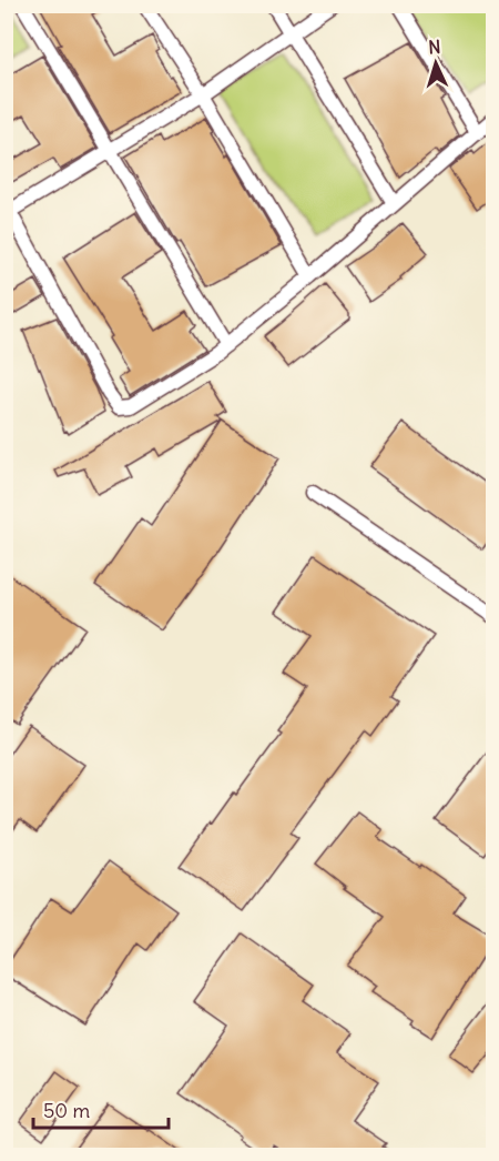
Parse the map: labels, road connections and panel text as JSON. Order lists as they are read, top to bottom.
{
  "scale_bar": "50 m",
  "north": "top"
}
